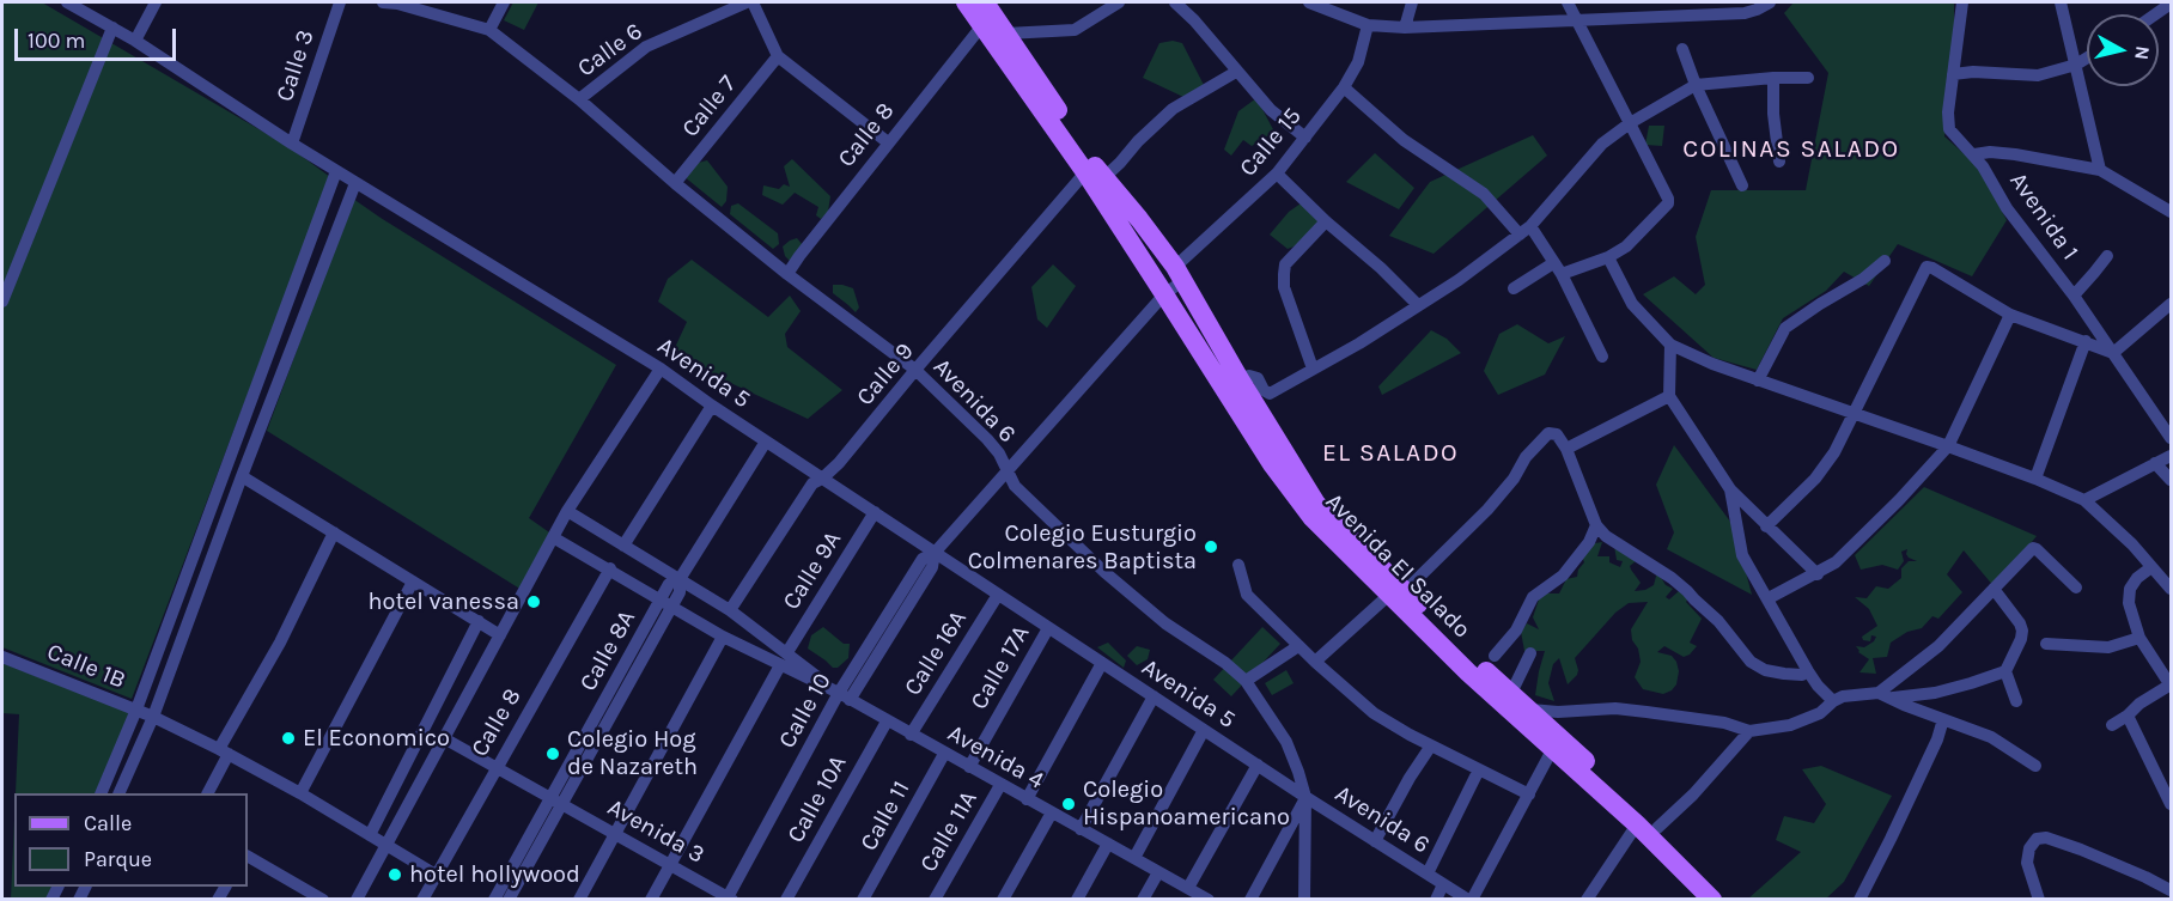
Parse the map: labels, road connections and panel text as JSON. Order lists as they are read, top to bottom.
{
  "streets": {
    "main road": ["Avenida El Salado"],
    "street": [
      "Calle 6",
      "Calle 3",
      "Calle 7",
      "Calle 8",
      "Calle 15",
      "Avenida 1",
      "Avenida 5",
      "Calle 9",
      "Avenida 6",
      "Calle 9A",
      "Calle 8A",
      "Calle 16A",
      "Calle 1B",
      "Calle 17A",
      "Calle 10",
      "Avenida 4",
      "Calle 10A",
      "Calle 11",
      "Avenida 3",
      "Calle 11A"
    ]
  },
  "crossings": [
    ["Calle 6", "Avenida 6"],
    ["Calle 3", "Avenida 5"],
    ["Calle 7", "Avenida 6"],
    ["Calle 8", "Avenida 6"],
    ["Calle 8", "Avenida El Salado"],
    ["Calle 8", "Calle 1B"],
    ["Calle 8", "Avenida 4"],
    ["Calle 8", "Avenida 3"],
    ["Calle 15", "Avenida El Salado"],
    ["Calle 15", "Calle 10"],
    ["Avenida 5", "Calle 9"],
    ["Avenida 5", "Avenida 6"],
    ["Avenida 5", "Calle 9A"],
    ["Avenida 5", "Calle 8A"],
    ["Avenida 5", "Calle 16A"],
    ["Avenida 5", "Calle 17A"],
    ["Avenida 5", "Calle 10"],
    ["Calle 9", "Avenida 6"],
    ["Calle 9", "Avenida El Salado"],
    ["Calle 9", "Avenida 4"],
    ["Avenida 6", "Calle 10"],
    ["Avenida El Salado", "Calle 10"],
    ["Calle 9A", "Avenida 4"],
    ["Calle 8A", "Avenida 4"],
    ["Calle 8A", "Avenida 3"],
    ["Calle 16A", "Avenida 4"],
    ["Calle 17A", "Avenida 4"],
    ["Calle 10", "Avenida 4"],
    ["Calle 10", "Avenida 3"],
    ["Avenida 4", "Calle 10A"],
    ["Avenida 4", "Calle 11"],
    ["Avenida 4", "Calle 11A"]
  ],
  "districts": ["COLINAS SALADO", "EL SALADO"],
  "places": [
    "Colegio Eusturgio Colmenares Baptista",
    "hotel vanessa",
    "El Economico",
    "Colegio Hog de Nazareth",
    "Colegio Hispanoamericano",
    "hotel hollywood"
  ],
  "legend": ["Calle", "Parque"],
  "scale_bar": "100 m",
  "north": "right"
}
